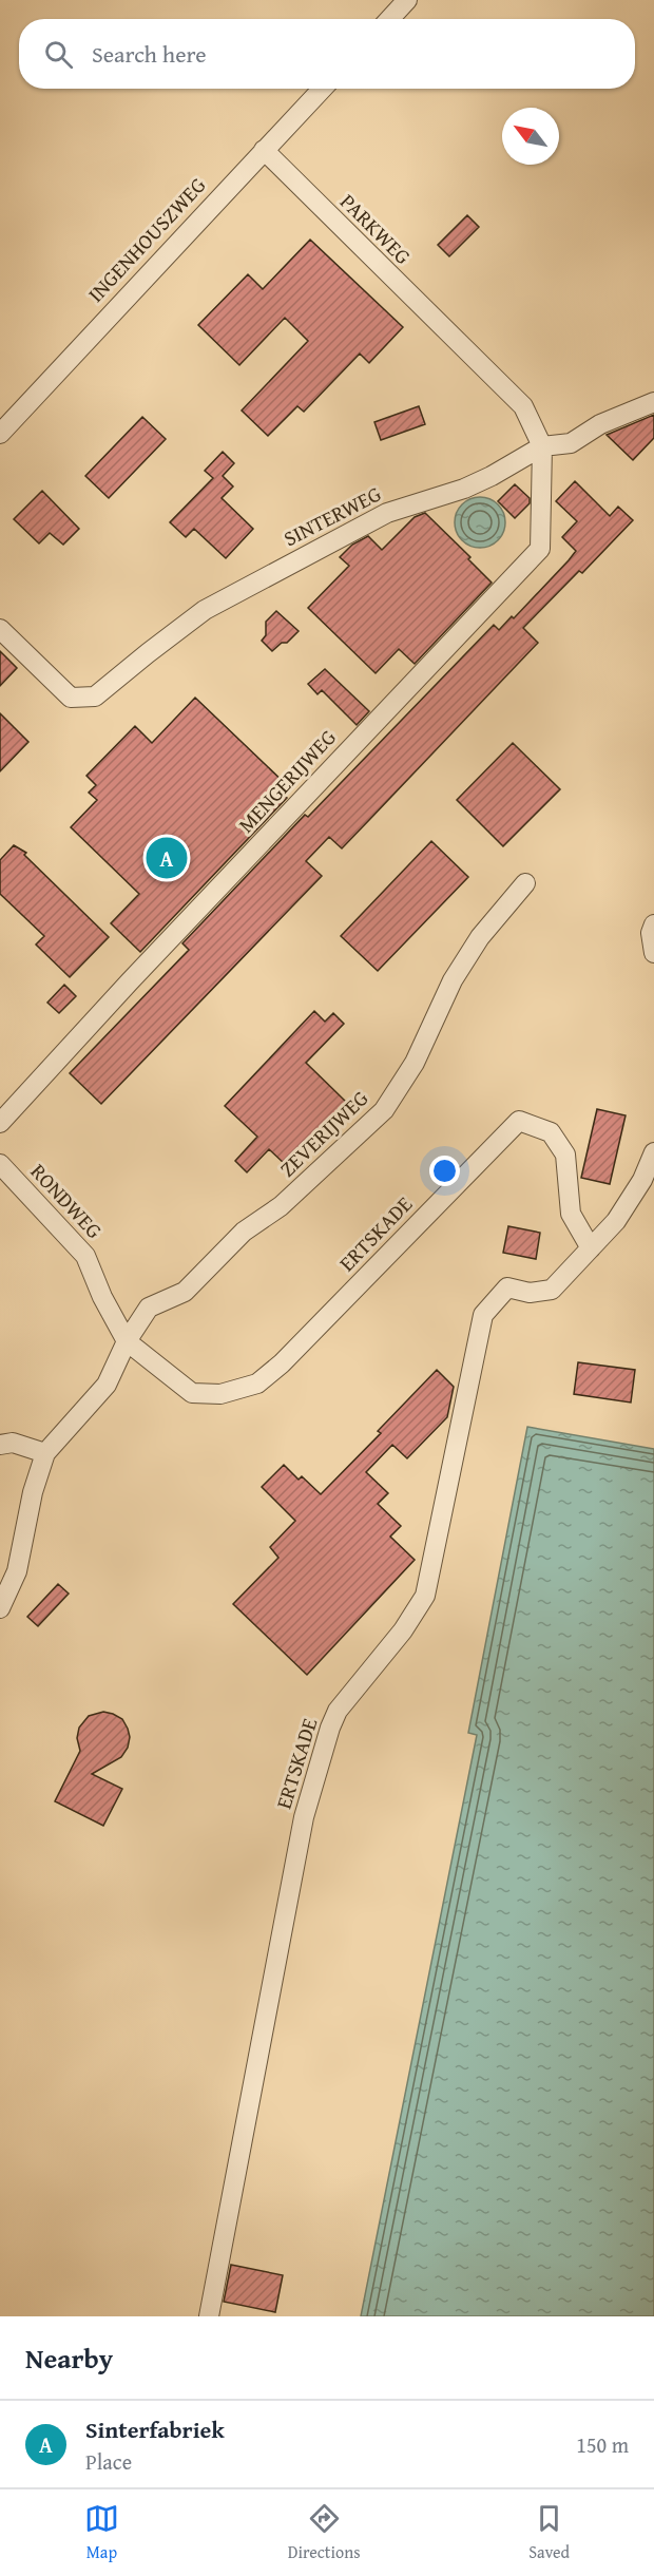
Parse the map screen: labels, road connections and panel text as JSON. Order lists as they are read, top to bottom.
{
  "streets": {
    "street": [
      "PARKWEG",
      "INGENHOUSZWEG",
      "SINTERWEG",
      "MENGERIJWEG",
      "ZEVERIJWEG",
      "RONDWEG",
      "ERTSKADE"
    ]
  },
  "crossings": [
    ["PARKWEG", "INGENHOUSZWEG"],
    ["PARKWEG", "SINTERWEG"],
    ["PARKWEG", "MENGERIJWEG"],
    ["SINTERWEG", "MENGERIJWEG"],
    ["ZEVERIJWEG", "RONDWEG"],
    ["ZEVERIJWEG", "ERTSKADE"],
    ["RONDWEG", "ERTSKADE"]
  ],
  "north": "top left",
  "page": {
    "search": "Search here",
    "pins": "A",
    "heading": "Nearby",
    "list": [
      {
        "mark": "A",
        "name": "Sinterfabriek",
        "note": "Place",
        "value": "150 m"
      }
    ],
    "nav": ["Map", "Directions", "Saved"]
  }
}
